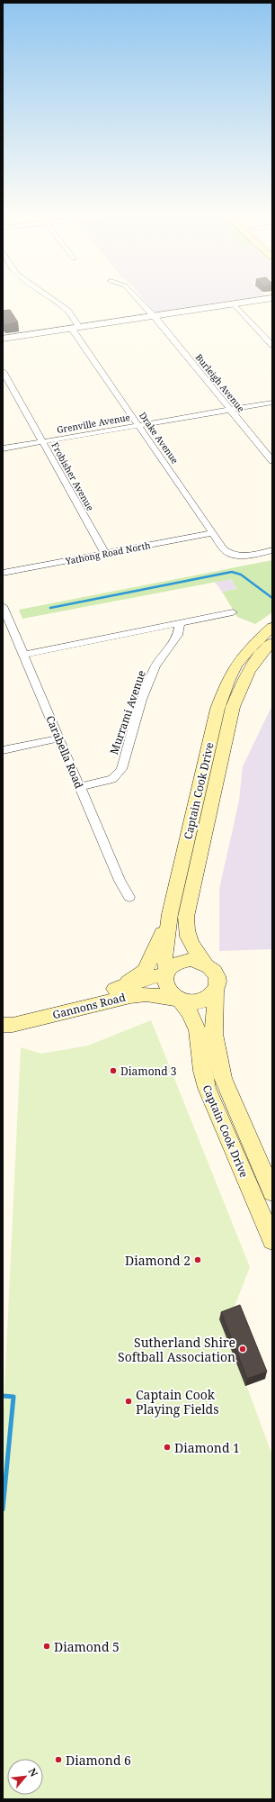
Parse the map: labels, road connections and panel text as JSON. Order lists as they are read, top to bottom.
{
  "streets": {
    "main road": ["Captain Cook Drive", "Gannons Road"],
    "street": [
      "Burleigh Avenue",
      "Grenville Avenue",
      "Drake Avenue",
      "Frobisher Avenue",
      "Yathong Road North",
      "Murrami Avenue",
      "Carabella Road"
    ]
  },
  "crossings": [
    ["Burleigh Avenue", "Grenville Avenue"],
    ["Grenville Avenue", "Drake Avenue"],
    ["Grenville Avenue", "Frobisher Avenue"],
    ["Drake Avenue", "Yathong Road North"],
    ["Frobisher Avenue", "Yathong Road North"],
    ["Murrami Avenue", "Carabella Road"],
    ["Captain Cook Drive", "Gannons Road"]
  ],
  "places": [
    "Diamond 3",
    "Diamond 2",
    "Sutherland Shire Softball Association",
    "Captain Cook Playing Fields",
    "Diamond 1",
    "Diamond 5",
    "Diamond 6"
  ],
  "north": "top right"
}
